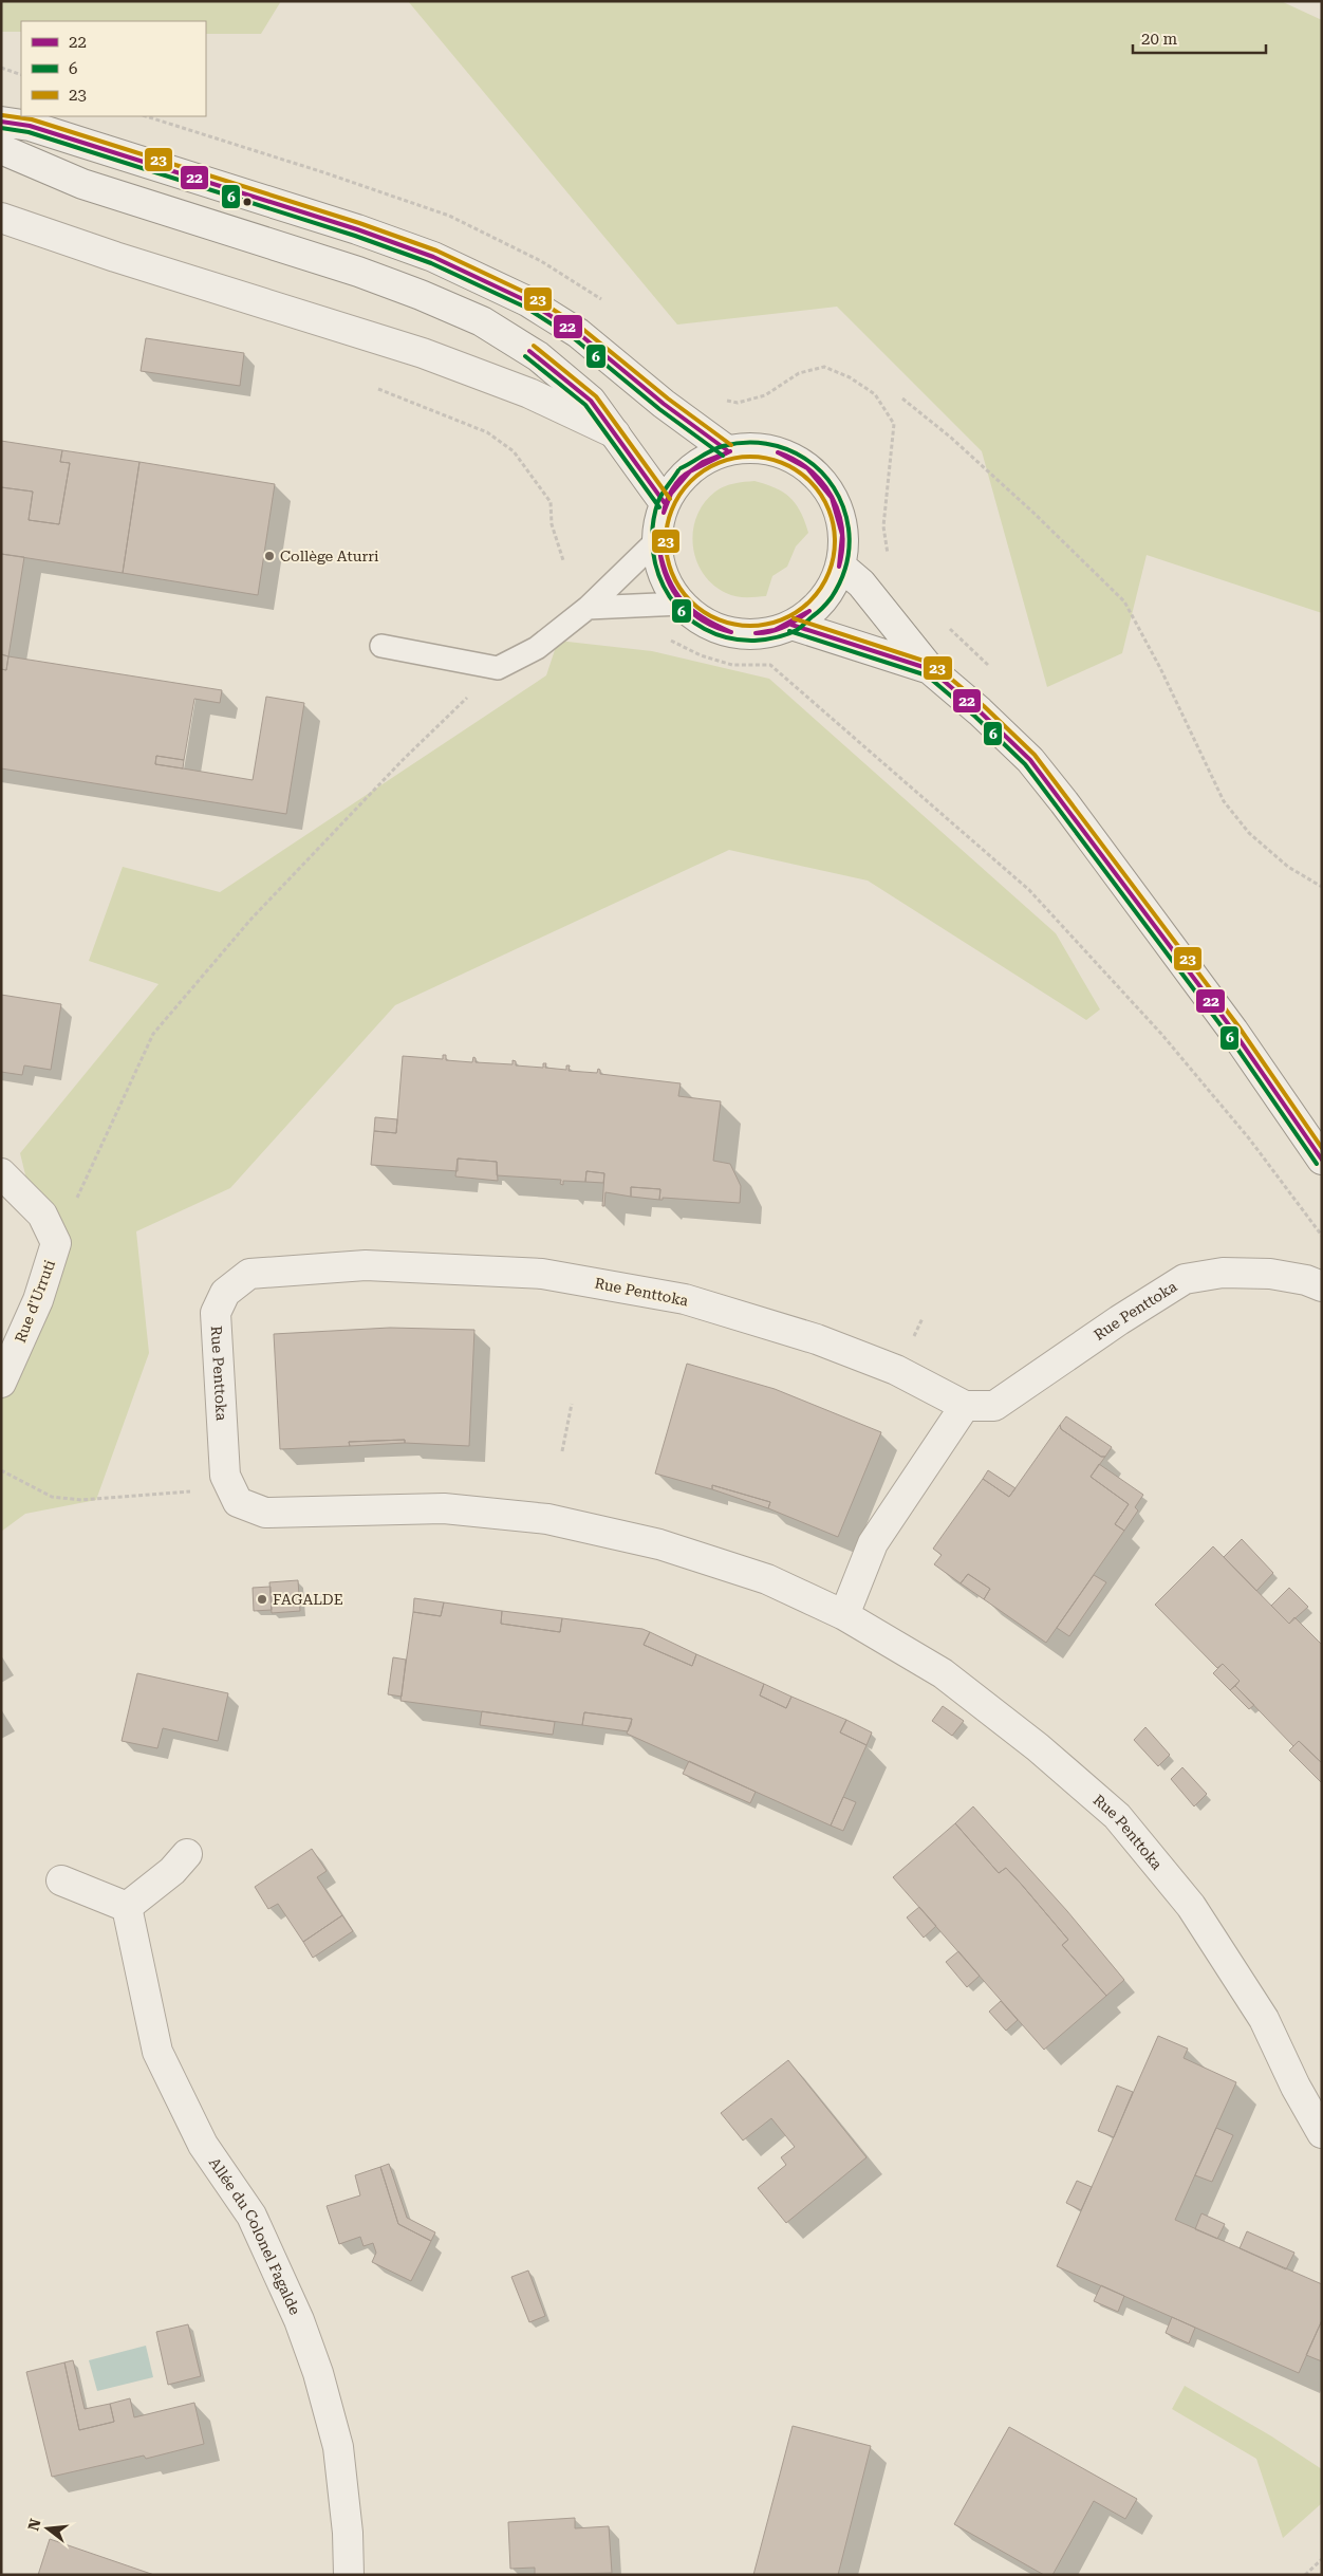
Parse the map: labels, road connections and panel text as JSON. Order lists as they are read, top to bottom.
{
  "streets": {
    "street": ["Rue Penttoka", "Rue d'Urruti", "Allée du Colonel Fagalde"]
  },
  "places": ["Collège Aturri", "FAGALDE"],
  "lines": ["transit line 23", "transit line 22", "transit line 6"],
  "legend": ["22", "6", "23"],
  "scale_bar": "20 m",
  "north": "left"
}
